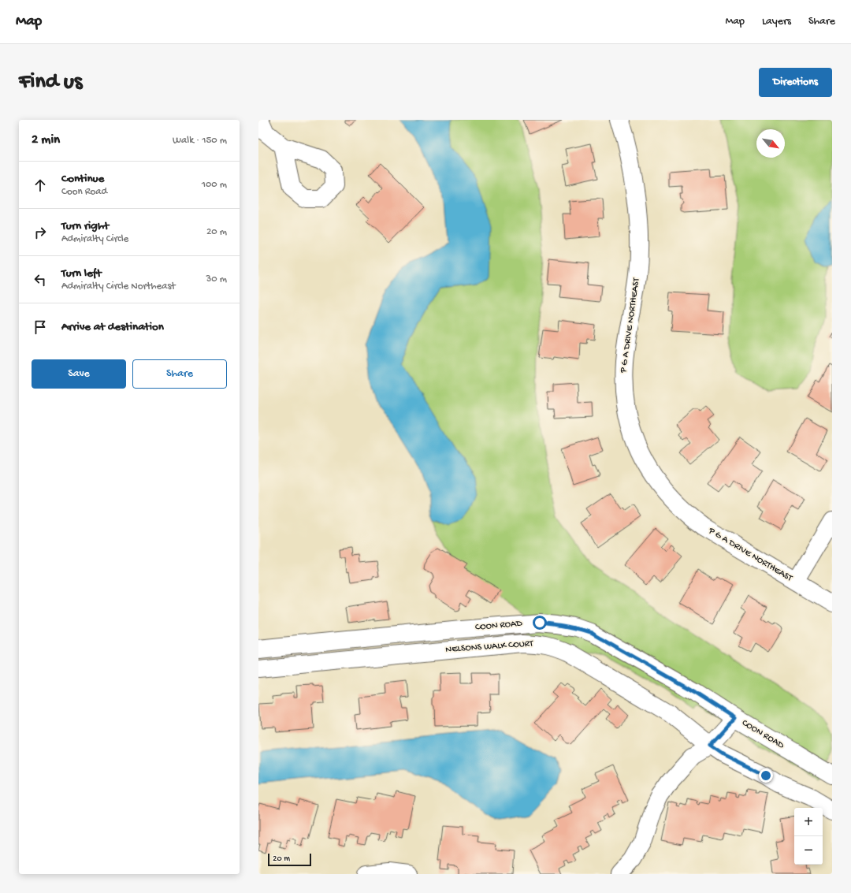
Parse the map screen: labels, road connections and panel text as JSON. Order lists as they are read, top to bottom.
{
  "streets": {
    "street": ["P G A DRIVE NORTHEAST", "COON ROAD", "NELSONS WALK COURT"]
  },
  "scale_bar": "20 m",
  "north": "bottom right",
  "page": {
    "header": "Map",
    "nav": ["Map", "Layers", "Share"],
    "buttons": [
      "Directions",
      ["Save", "Share"]
    ],
    "title": "Find us",
    "heading": ["2 min", "Walk · 150 m"],
    "list": [
      ["Continue", "Coon Road", "100 m"],
      ["Turn right", "Admiralty Circle", "20 m"],
      ["Turn left", "Admiralty Circle Northeast", "30 m"],
      "Arrive at destination"
    ],
    "map_buttons": ["+", "−"],
    "scale": "20 m"
  }
}
